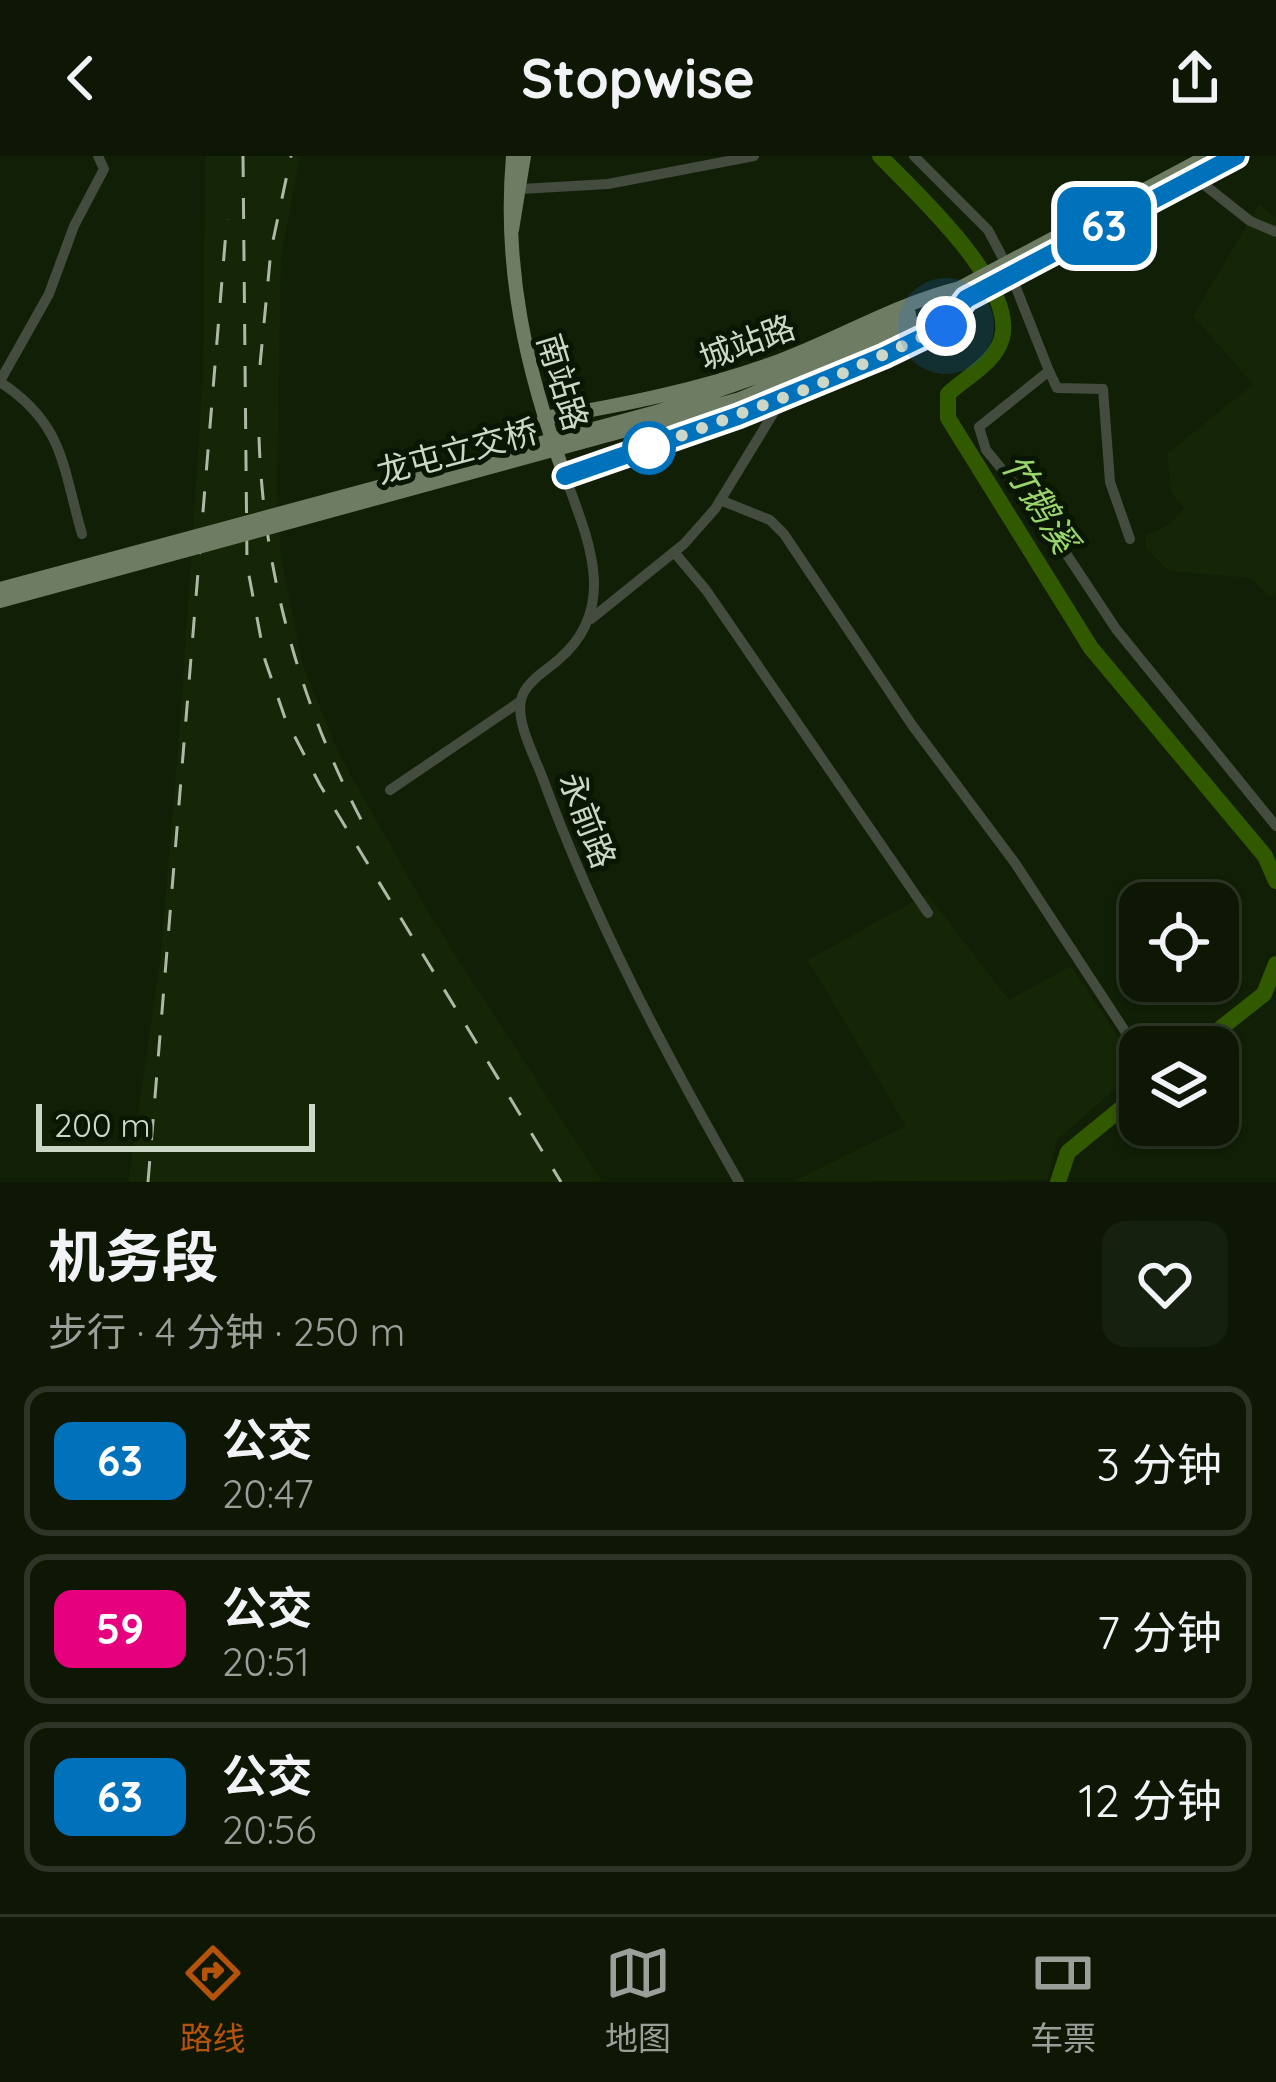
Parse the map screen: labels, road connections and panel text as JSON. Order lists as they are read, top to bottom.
{
  "streets": {
    "main road": ["城站路", "南站路", "龙屯立交桥"],
    "street": ["永前路"]
  },
  "crossings": [
    ["城站路", "南站路"],
    ["城站路", "龙屯立交桥"]
  ],
  "water": ["竹鹅溪"],
  "lines": ["bus line 63"],
  "scale_bar": "200 m",
  "page": {
    "header": "Stopwise",
    "on_map": "63",
    "scale": "200 m",
    "heading": ["机务段", "步行 · 4 分钟 · 250 m"],
    "list": [
      {
        "mark": "63",
        "name": "公交",
        "note": "20:47",
        "value": "3 分钟"
      },
      {
        "mark": "59",
        "name": "公交",
        "note": "20:51",
        "value": "7 分钟"
      },
      {
        "mark": "63",
        "name": "公交",
        "note": "20:56",
        "value": "12 分钟"
      }
    ],
    "tabs": ["路线", "地图", "车票"]
  }
}
